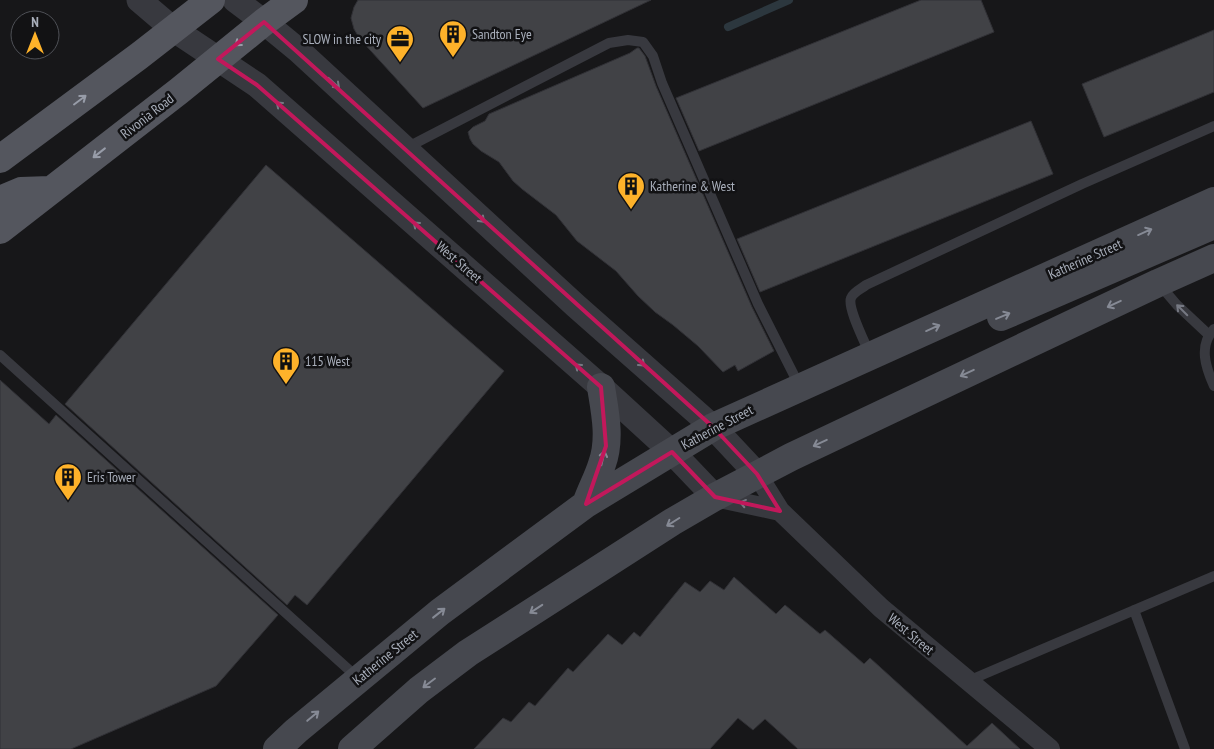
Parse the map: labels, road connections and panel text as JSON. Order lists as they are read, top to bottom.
{
  "streets": {
    "main road": ["Rivonia Road", "Katherine Street"],
    "street": ["West Street"]
  },
  "crossings": [
    ["Rivonia Road", "West Street"],
    ["Katherine Street", "West Street"]
  ],
  "places": {
    "building": [
      "Sandton Eye",
      "Katherine & West",
      "115 West",
      "Eris Tower"
    ],
    "office": ["SLOW in the city"]
  },
  "north": "top"
}
